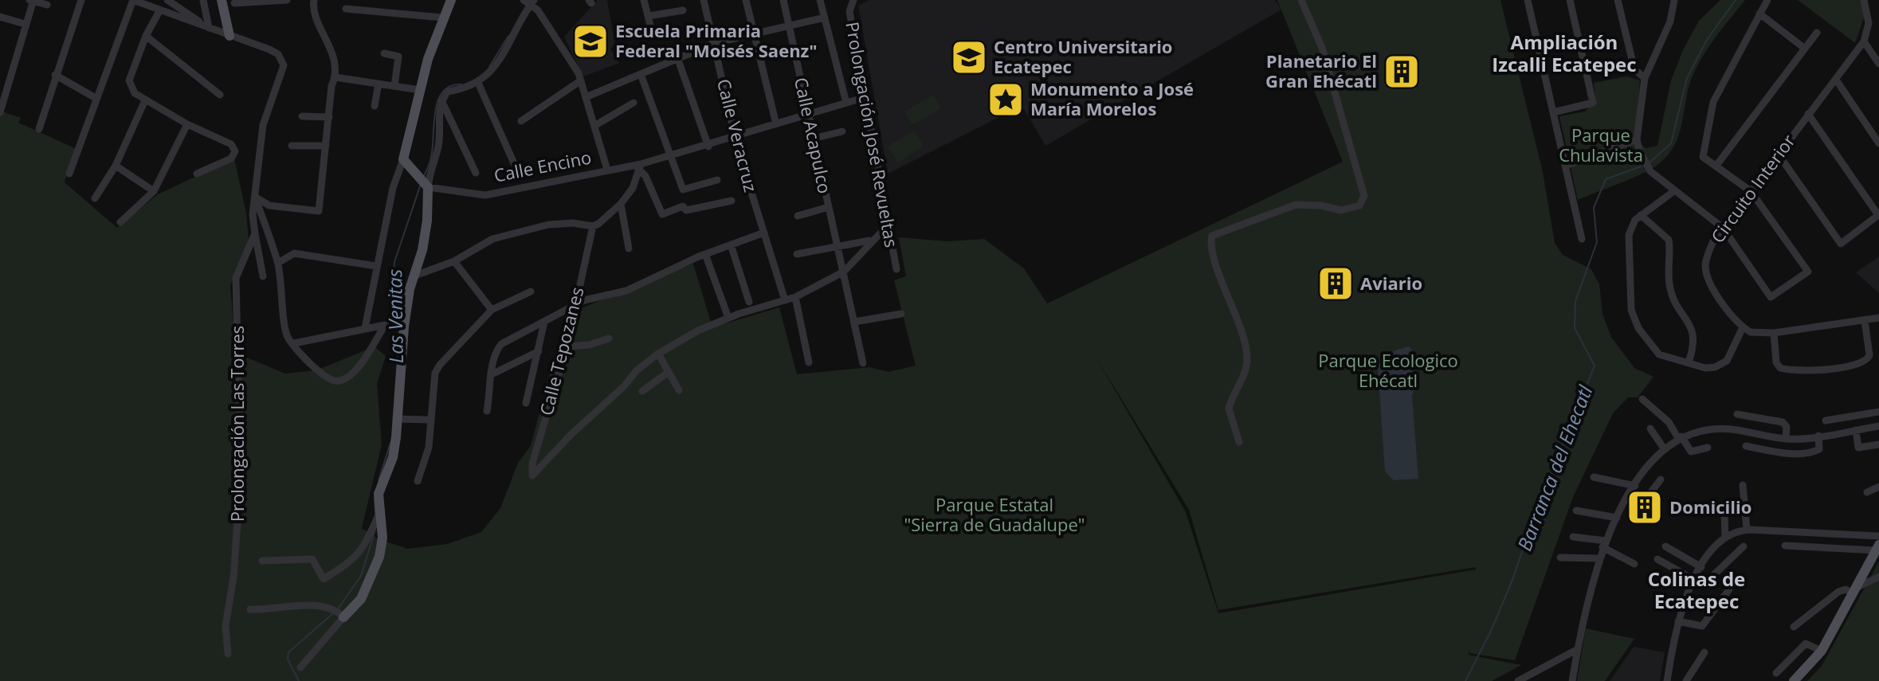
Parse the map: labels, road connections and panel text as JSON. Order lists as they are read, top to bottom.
{
  "streets": {
    "street": [
      "Prolongación José Revueltas",
      "Calle Veracruz",
      "Calle Acapulco",
      "Calle Encino",
      "Circuito Interior",
      "Calle Tepozanes",
      "Prolongación Las Torres"
    ]
  },
  "crossings": [
    ["Prolongación José Revueltas", "Calle Encino"],
    ["Calle Veracruz", "Calle Encino"],
    ["Calle Acapulco", "Calle Encino"]
  ],
  "districts": ["Ampliación Izcalli Ecatepec", "Colinas de Ecatepec"],
  "water": ["Las Venitas", "Barranca del Ehecatl"],
  "parks": ["Parque Chulavista", "Parque Ecologico Ehécatl", "Parque Estatal \"Sierra de Guadalupe\""],
  "places": {
    "school or university": ["Escuela Primaria Federal \"Moisés Saenz\"", "Centro Universitario Ecatepec"],
    "building": ["Planetario El Gran Ehécatl", "Aviario", "Domicilio"],
    "place": ["Monumento a José María Morelos"]
  }
}
